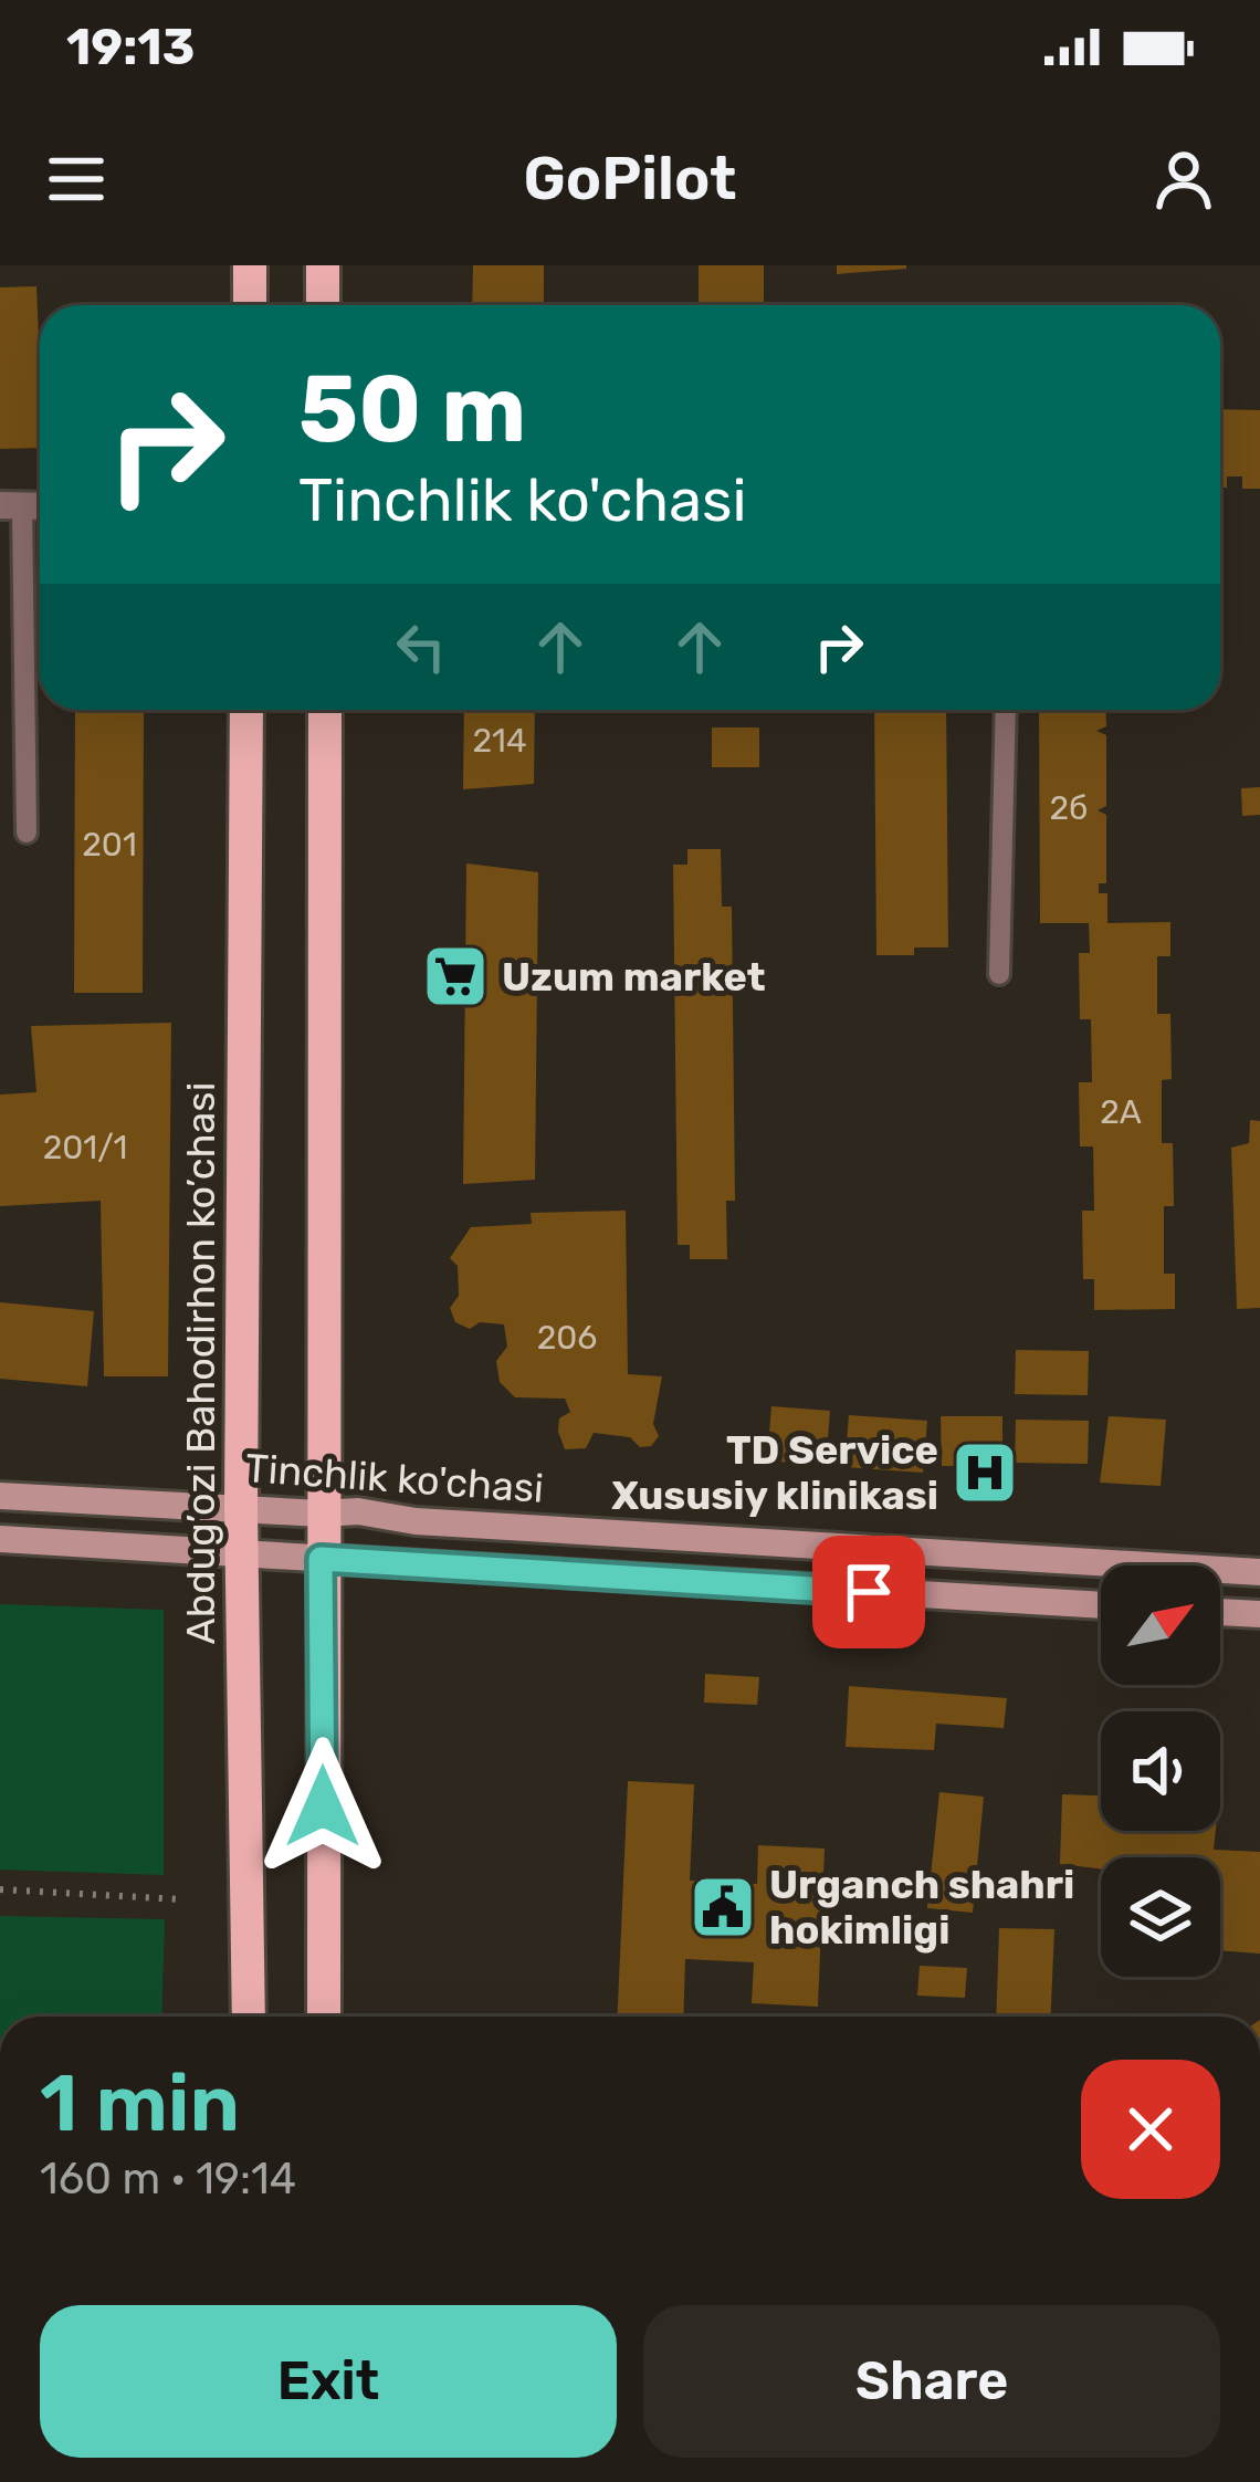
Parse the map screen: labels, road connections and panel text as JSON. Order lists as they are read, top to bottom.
{
  "streets": {
    "main road": ["Abdug’ozi Bahodirhon ko’chasi", "Tinchlik ko'chasi"]
  },
  "crossings": [
    ["Abdug’ozi Bahodirhon ko’chasi", "Tinchlik ko'chasi"]
  ],
  "places": {
    "supermarket": ["Uzum market"],
    "hospital": ["TD Service Xususiy klinikasi"],
    "public building": ["Urganch shahri hokimligi"]
  },
  "house_numbers": [
    "214",
    "2б",
    "201",
    "2А",
    "201/1",
    "206"
  ],
  "north": "top right",
  "page": {
    "status": "19:13",
    "header": "GoPilot",
    "turn": ["50 m", "Tinchlik ko'chasi"],
    "heading": ["1 min", "160 m · 19:14"],
    "buttons": ["Exit", "Share"]
  }
}
